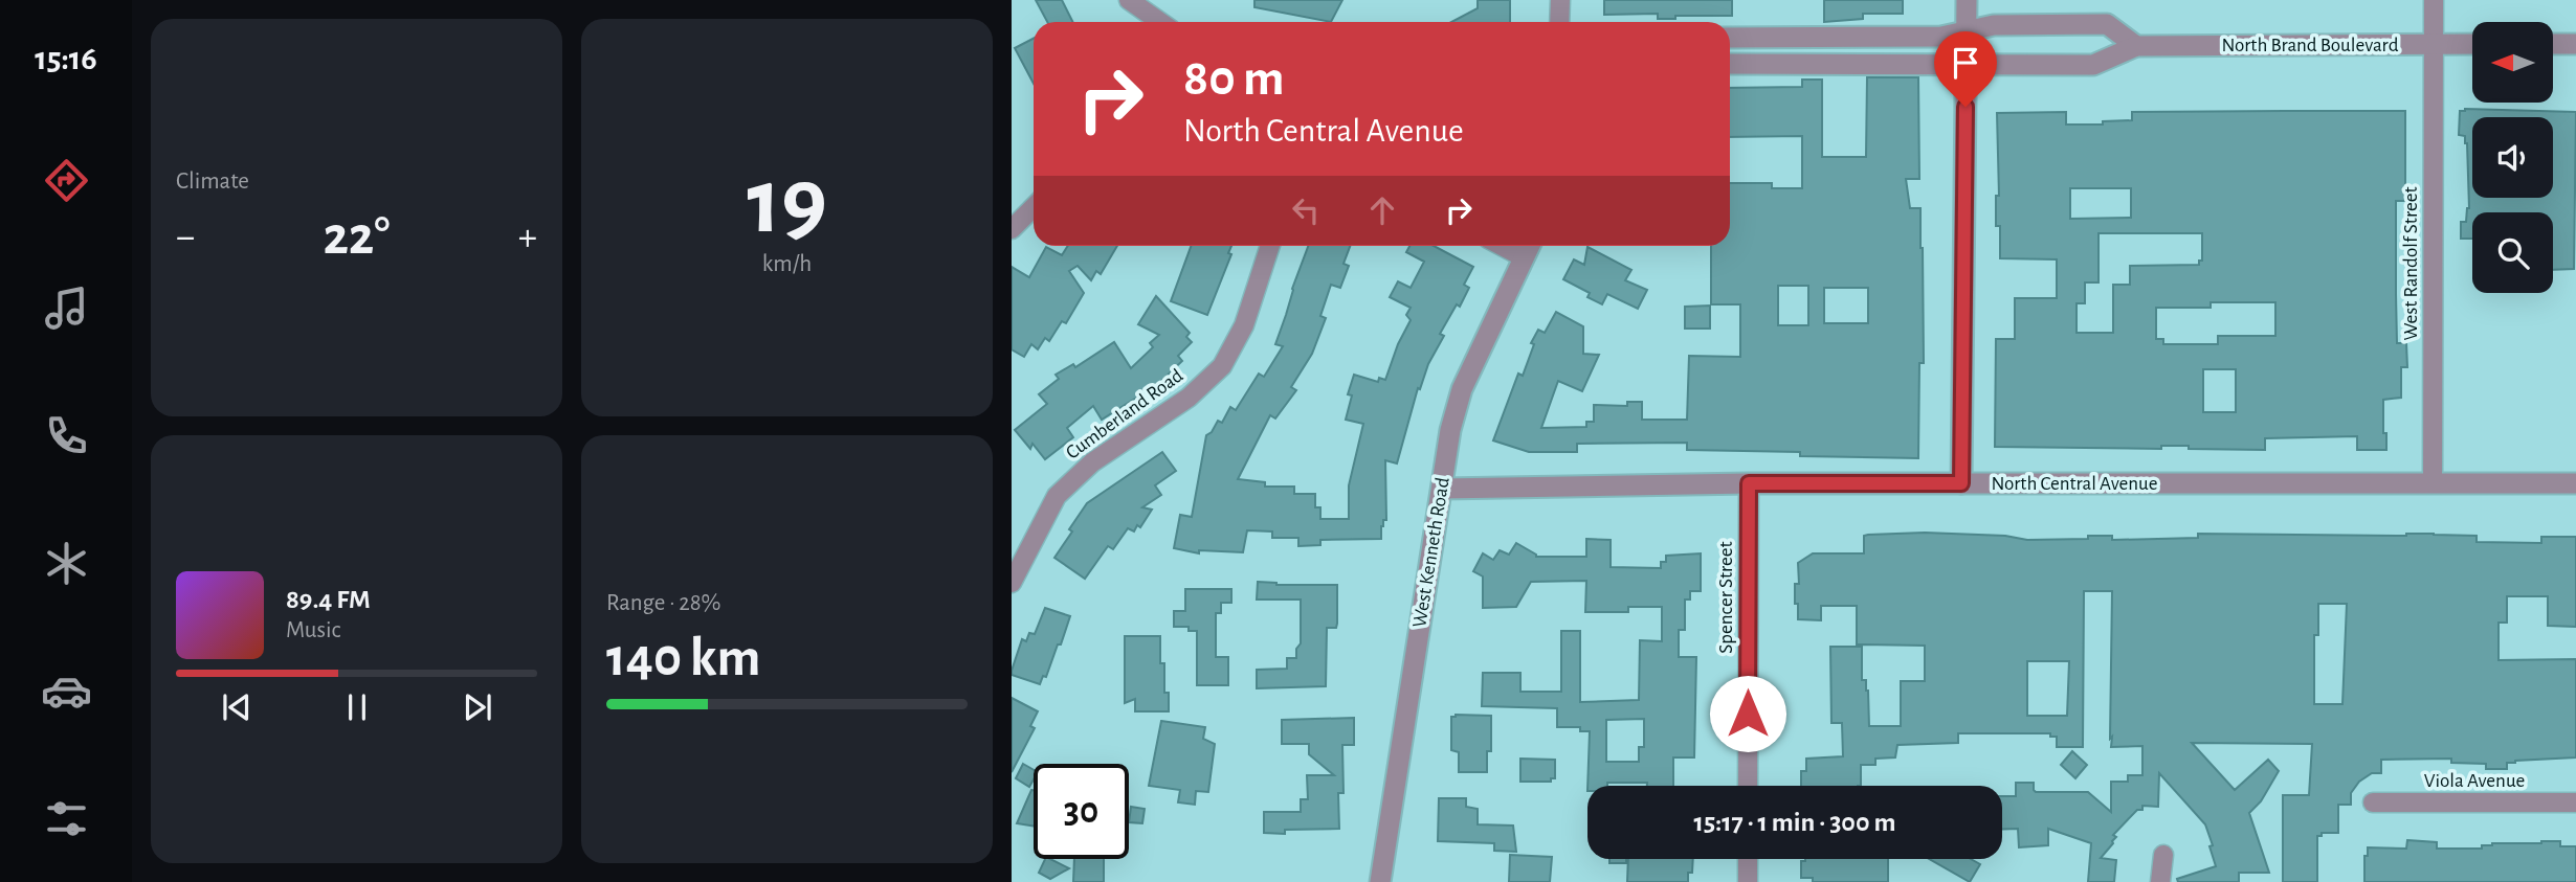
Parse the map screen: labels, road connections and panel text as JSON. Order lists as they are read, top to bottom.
{
  "streets": {
    "street": [
      "North Brand Boulevard",
      "West Randolf Street",
      "Cumberland Road",
      "North Central Avenue",
      "West Kenneth Road",
      "Spencer Street",
      "Viola Avenue"
    ]
  },
  "crossings": [
    ["North Brand Boulevard", "West Randolf Street"],
    ["West Randolf Street", "North Central Avenue"],
    ["North Central Avenue", "West Kenneth Road"],
    ["North Central Avenue", "Spencer Street"]
  ],
  "north": "left",
  "page": {
    "tabs": "15:16",
    "tile": [
      "Climate",
      ["19", "km/h"],
      ["Range · 28%", "140 km"]
    ],
    "turn": ["80 m", "North Central Avenue"],
    "heat": ["−", "22°", "+"],
    "song": ["89.4 FM", "Music"],
    "limit": "30",
    "trip": "15:17 · 1 min · 300 m"
  }
}
